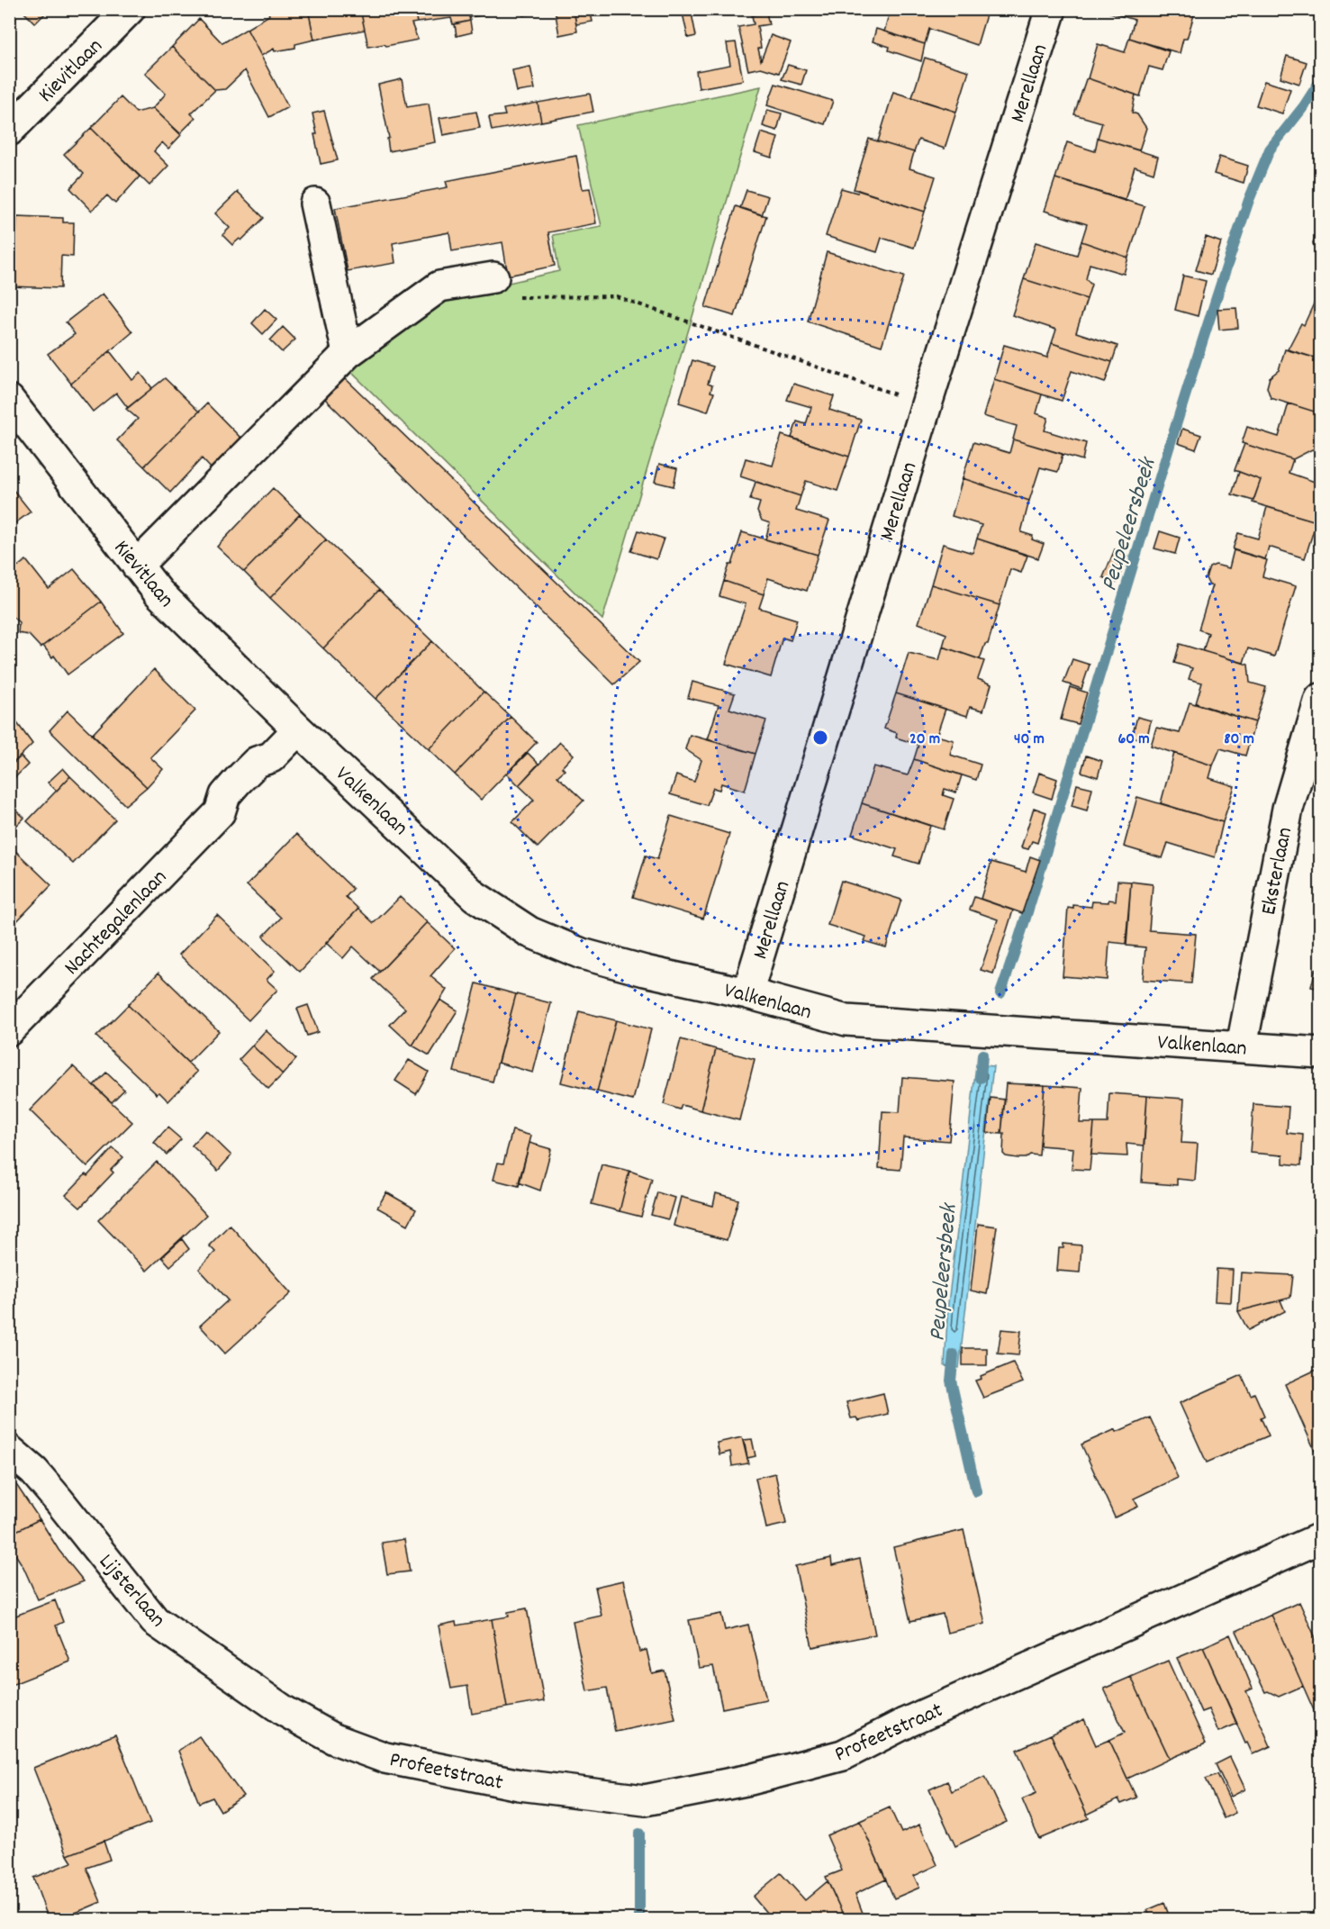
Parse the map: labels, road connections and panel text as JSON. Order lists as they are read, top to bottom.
{
  "streets": {
    "street": [
      "Kievitlaan",
      "Merellaan",
      "Valkenlaan",
      "Eksterlaan",
      "Nachtegalenlaan",
      "Lijsterlaan",
      "Profeetstraat"
    ]
  },
  "crossings": [
    ["Kievitlaan", "Valkenlaan"],
    ["Kievitlaan", "Nachtegalenlaan"],
    ["Merellaan", "Valkenlaan"],
    ["Valkenlaan", "Eksterlaan"],
    ["Valkenlaan", "Nachtegalenlaan"],
    ["Lijsterlaan", "Profeetstraat"]
  ],
  "water": ["Peupeleersbeek"],
  "rings": [
    "20 m",
    "40 m",
    "60 m",
    "80 m"
  ]
}
